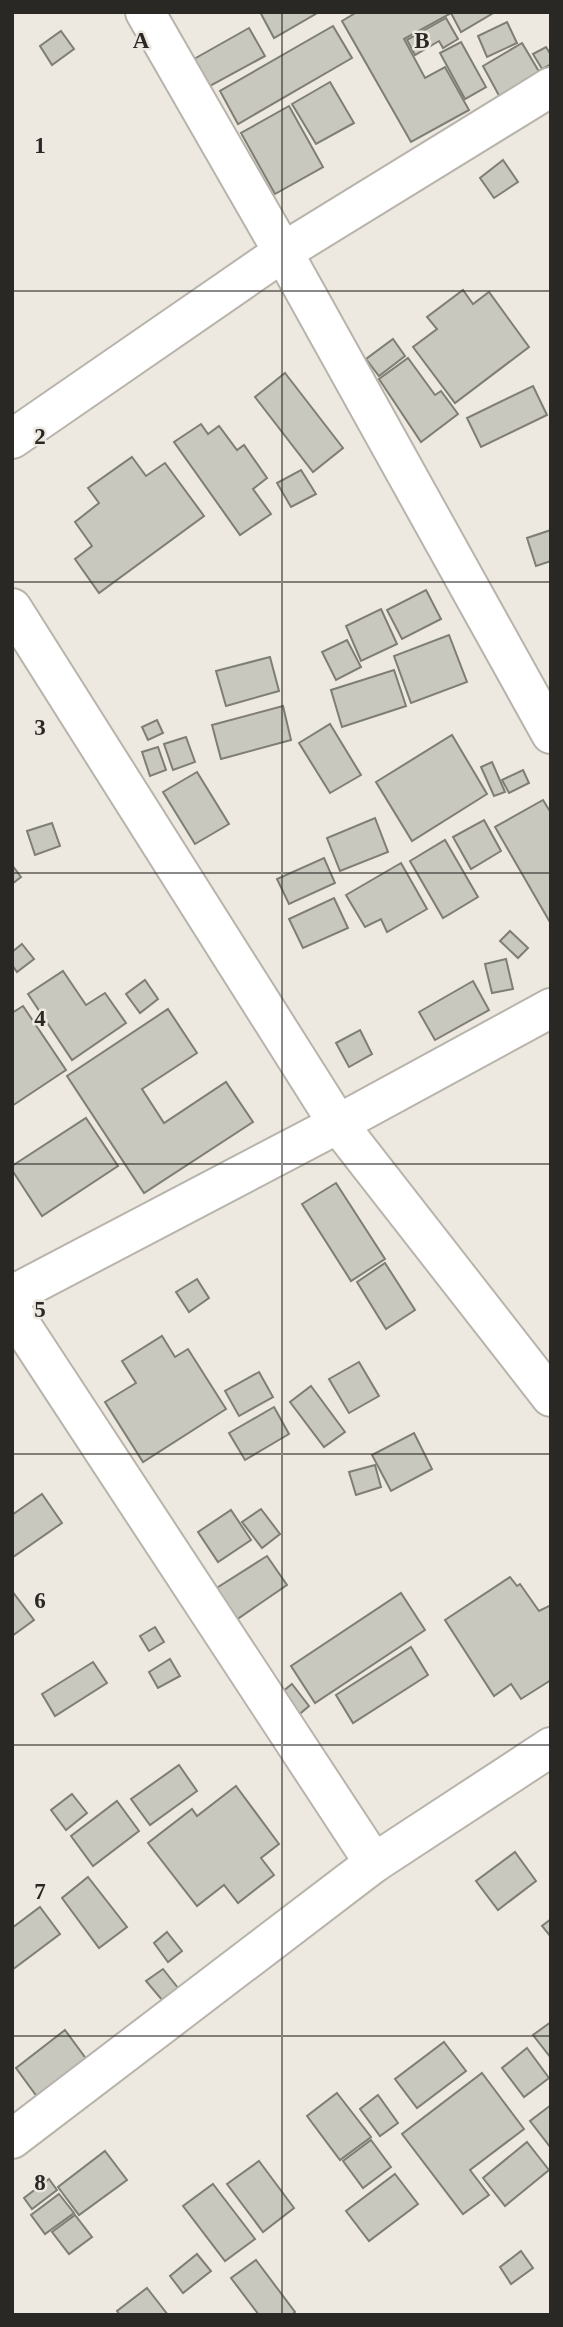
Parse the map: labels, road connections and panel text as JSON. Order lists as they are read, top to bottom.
{
  "grid": {
    "columns": ["A", "B"],
    "rows": [
      "1",
      "2",
      "3",
      "4",
      "5",
      "6",
      "7",
      "8"
    ]
  }
}
